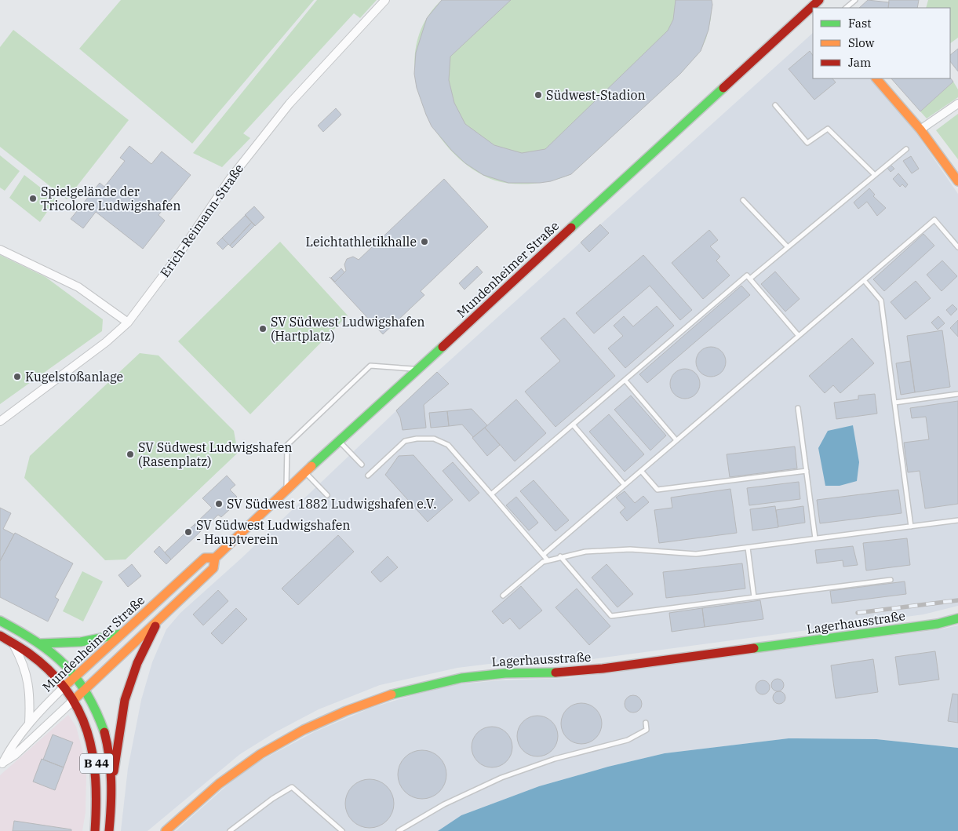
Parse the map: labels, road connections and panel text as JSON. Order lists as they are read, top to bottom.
{
  "streets": {
    "street": [
      "Erich-Reimann-Straße",
      "Mundenheimer Straße",
      "Lagerhausstraße",
      "B 44"
    ]
  },
  "crossings": [
    ["Mundenheimer Straße", "B 44"]
  ],
  "places": [
    "Südwest-Stadion",
    "Spielgelände der Tricolore Ludwigshafen",
    "Leichtathletikhalle",
    "SV Südwest Ludwigshafen (Hartplatz)",
    "Kugelstoßanlage",
    "SV Südwest Ludwigshafen (Rasenplatz)",
    "SV Südwest 1882 Ludwigshafen e.V.",
    "SV Südwest Ludwigshafen - Hauptverein"
  ],
  "legend": ["Fast", "Slow", "Jam"]
}
